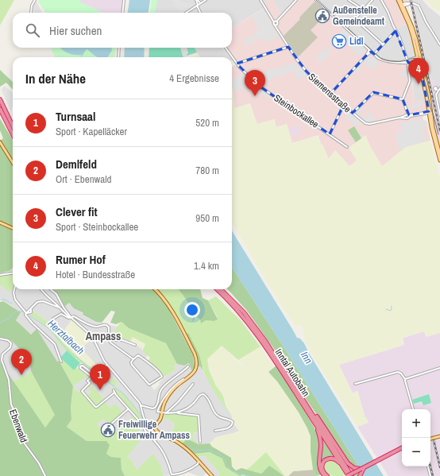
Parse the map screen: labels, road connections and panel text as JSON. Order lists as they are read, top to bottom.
{
  "streets": {
    "highway": ["Inntal Autobahn"],
    "street": ["Siemensstraße", "Steinbockallee", "Ebenwald"]
  },
  "districts": ["Ampass"],
  "water": ["Herztalbach", "Inn"],
  "places": {
    "public building": ["Außenstelle Gemeindeamt", "Freiwillige Feuerwehr Ampass"],
    "supermarket": ["Lidl"]
  },
  "page": {
    "search": "Hier suchen",
    "heading": ["In der Nähe", "4 Ergebnisse"],
    "pins": [
      "4",
      "3",
      "2",
      "1"
    ],
    "list": [
      {
        "mark": "1",
        "name": "Turnsaal",
        "note": "Sport · Kapelläcker",
        "value": "520 m"
      },
      {
        "mark": "2",
        "name": "Demlfeld",
        "note": "Ort · Ebenwald",
        "value": "780 m"
      },
      {
        "mark": "3",
        "name": "Clever fit",
        "note": "Sport · Steinbockallee",
        "value": "950 m"
      },
      {
        "mark": "4",
        "name": "Rumer Hof",
        "note": "Hotel · Bundesstraße",
        "value": "1.4 km"
      }
    ],
    "map_buttons": ["+", "−"]
  }
}
